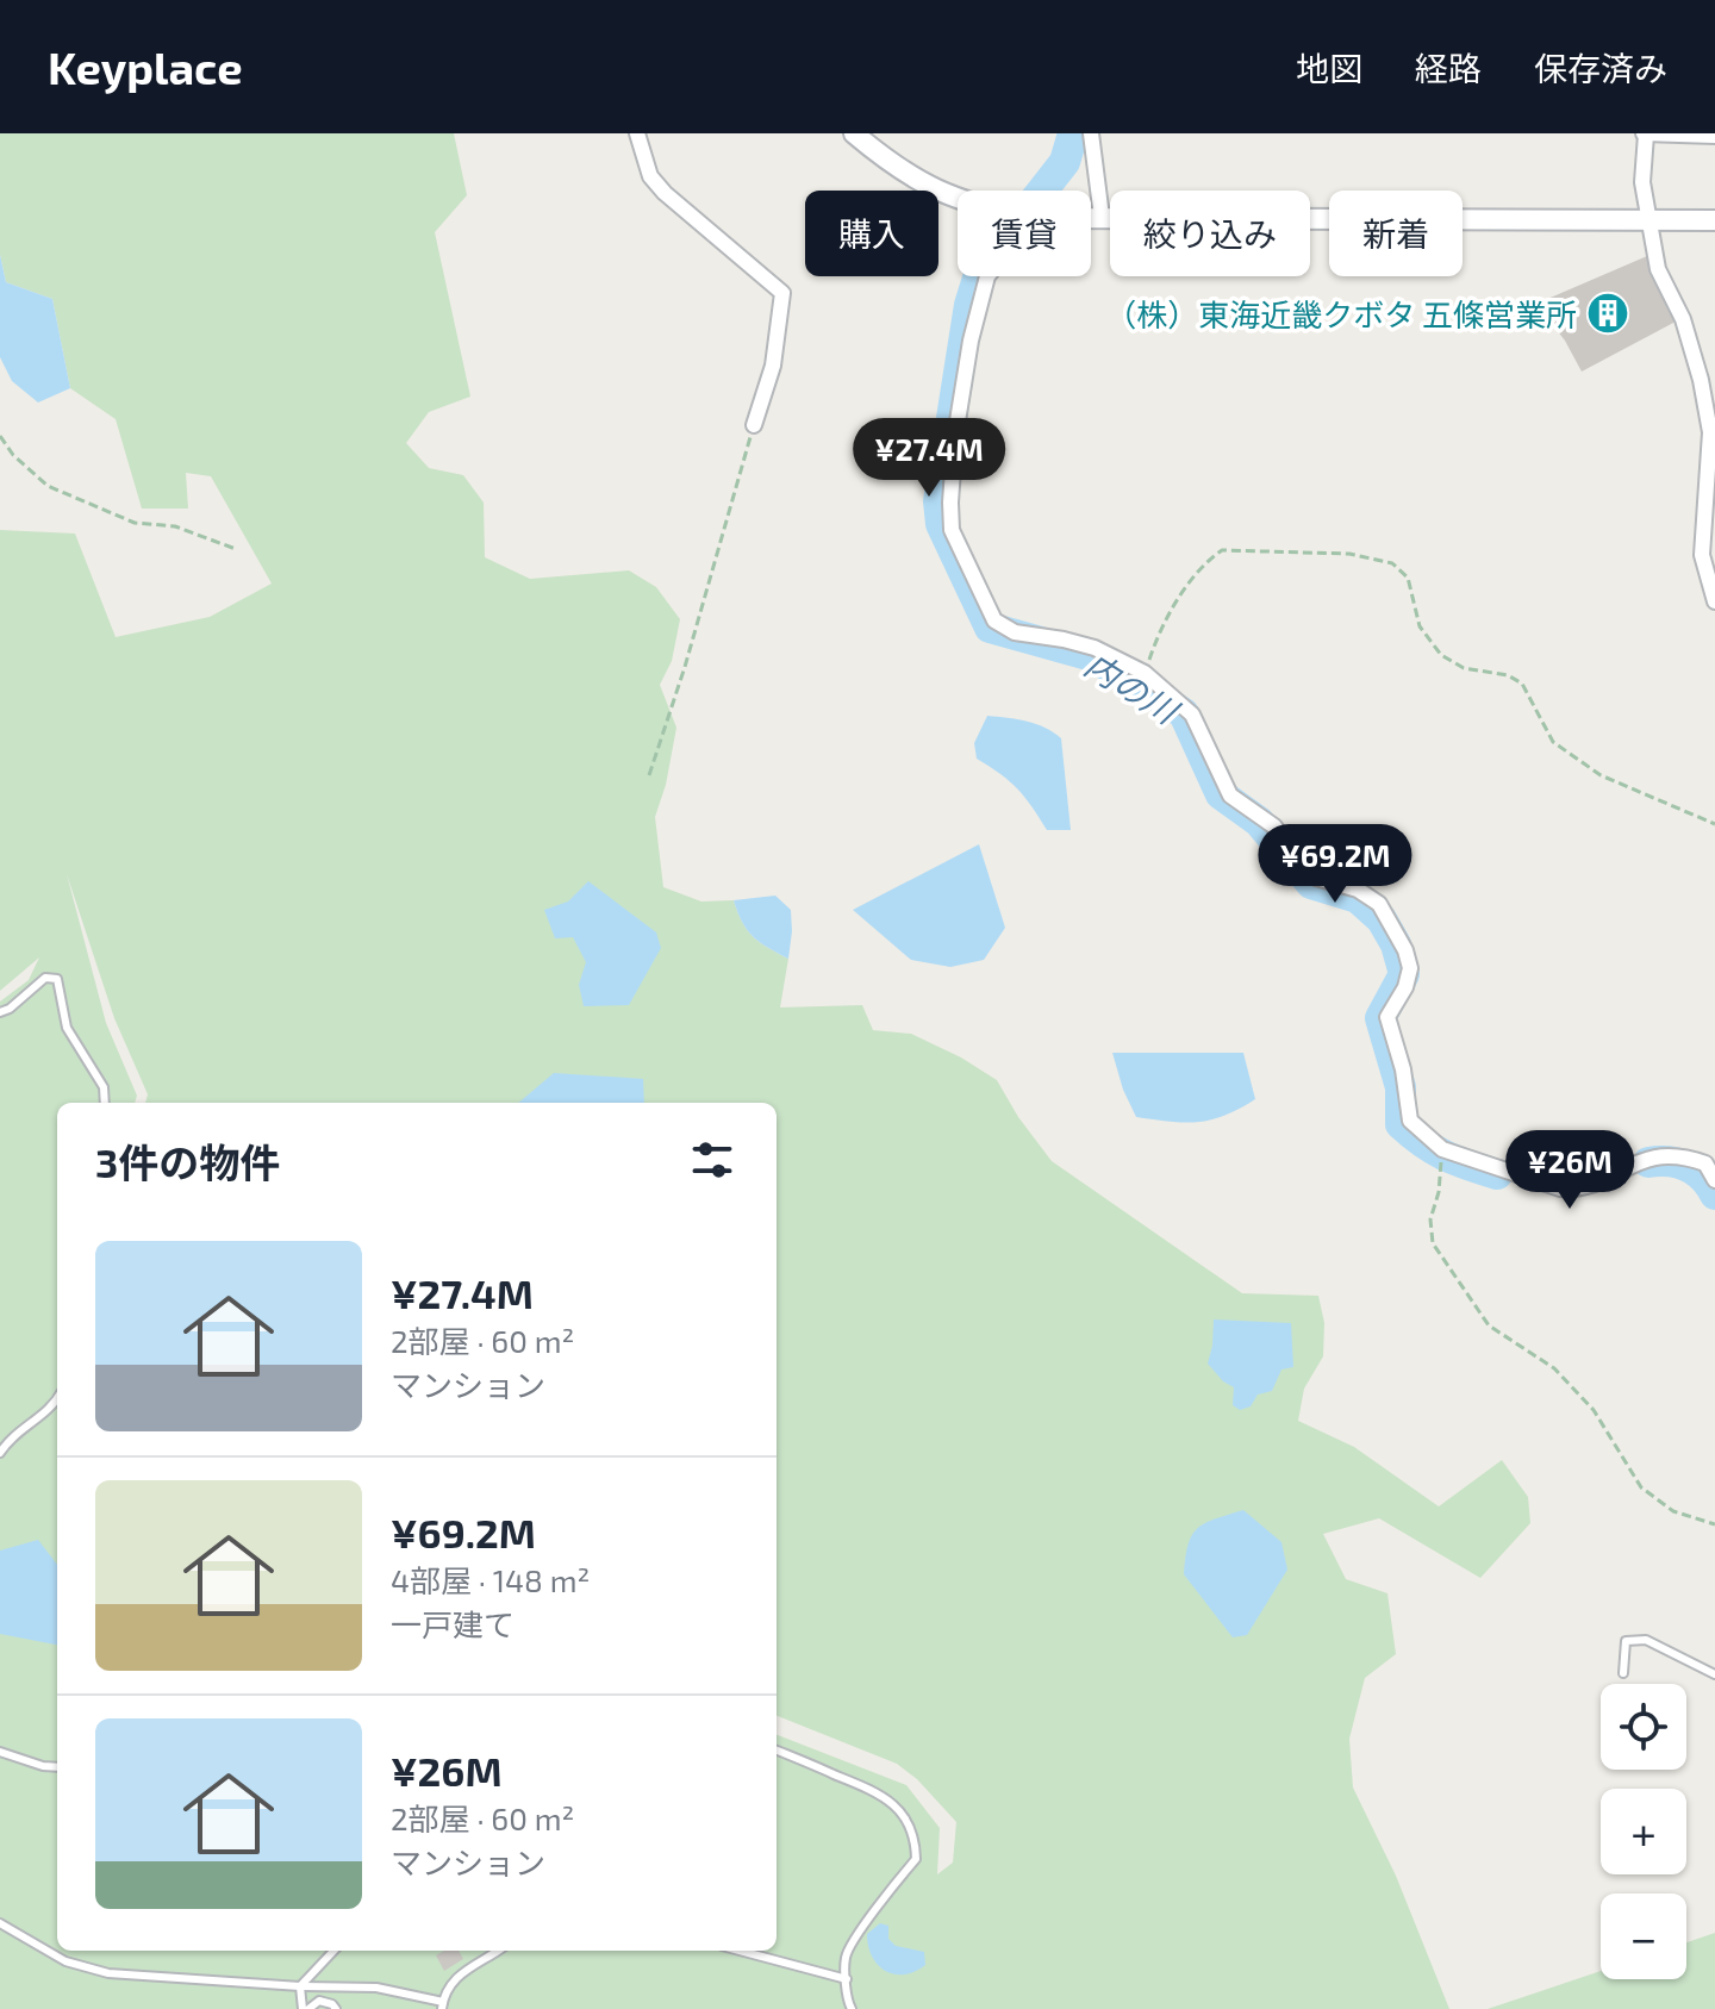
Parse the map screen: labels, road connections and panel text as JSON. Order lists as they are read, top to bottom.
{
  "water": ["内の川"],
  "places": {
    "building": ["（株）東海近畿クボタ 五條営業所"]
  },
  "page": {
    "header": "Keyplace",
    "nav": ["地図", "経路", "保存済み"],
    "chip": [
      "購入",
      "賃貸",
      "絞り込み",
      "新着"
    ],
    "price": ["¥27.4M", "¥69.2M", "¥26M"],
    "heading": "3件の物件",
    "list": [
      {
        "name": "¥27.4M",
        "note": "2部屋 · 60 m² · マンション"
      },
      {
        "name": "¥69.2M",
        "note": "4部屋 · 148 m² · 一戸建て"
      },
      {
        "name": "¥26M",
        "note": "2部屋 · 60 m² · マンション"
      }
    ],
    "map_buttons": ["+", "−"]
  }
}
